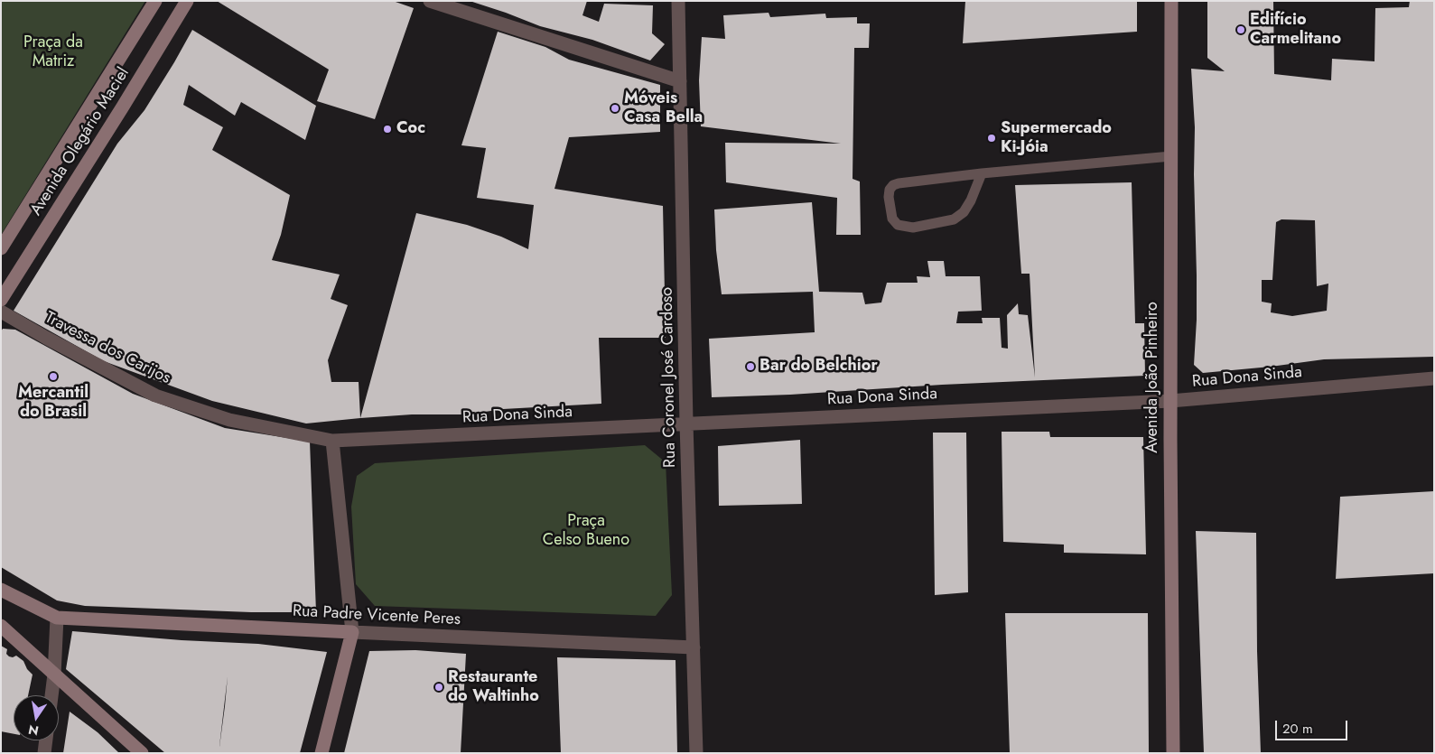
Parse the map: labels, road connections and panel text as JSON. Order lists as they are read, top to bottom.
{
  "streets": {
    "main road": ["Avenida Olegário Maciel", "Avenida João Pinheiro", "Rua Padre Vicente Peres"],
    "street": ["Travessa dos Carijos", "Rua Coronel José Cardoso", "Rua Dona Sinda"]
  },
  "crossings": [
    ["Travessa dos Carijos", "Rua Dona Sinda"],
    ["Rua Coronel José Cardoso", "Rua Dona Sinda"],
    ["Rua Coronel José Cardoso", "Rua Padre Vicente Peres"],
    ["Avenida João Pinheiro", "Rua Dona Sinda"]
  ],
  "parks": ["Praça da Matriz", "Praça Celso Bueno"],
  "places": [
    "Edifício Carmelitano",
    "Móveis Casa Bella",
    "Coc",
    "Supermercado Ki-Jóia",
    "Bar do Belchior",
    "Mercantil do Brasil",
    "Restaurante do Waltinho"
  ],
  "scale_bar": "20 m",
  "north": "bottom"
}
